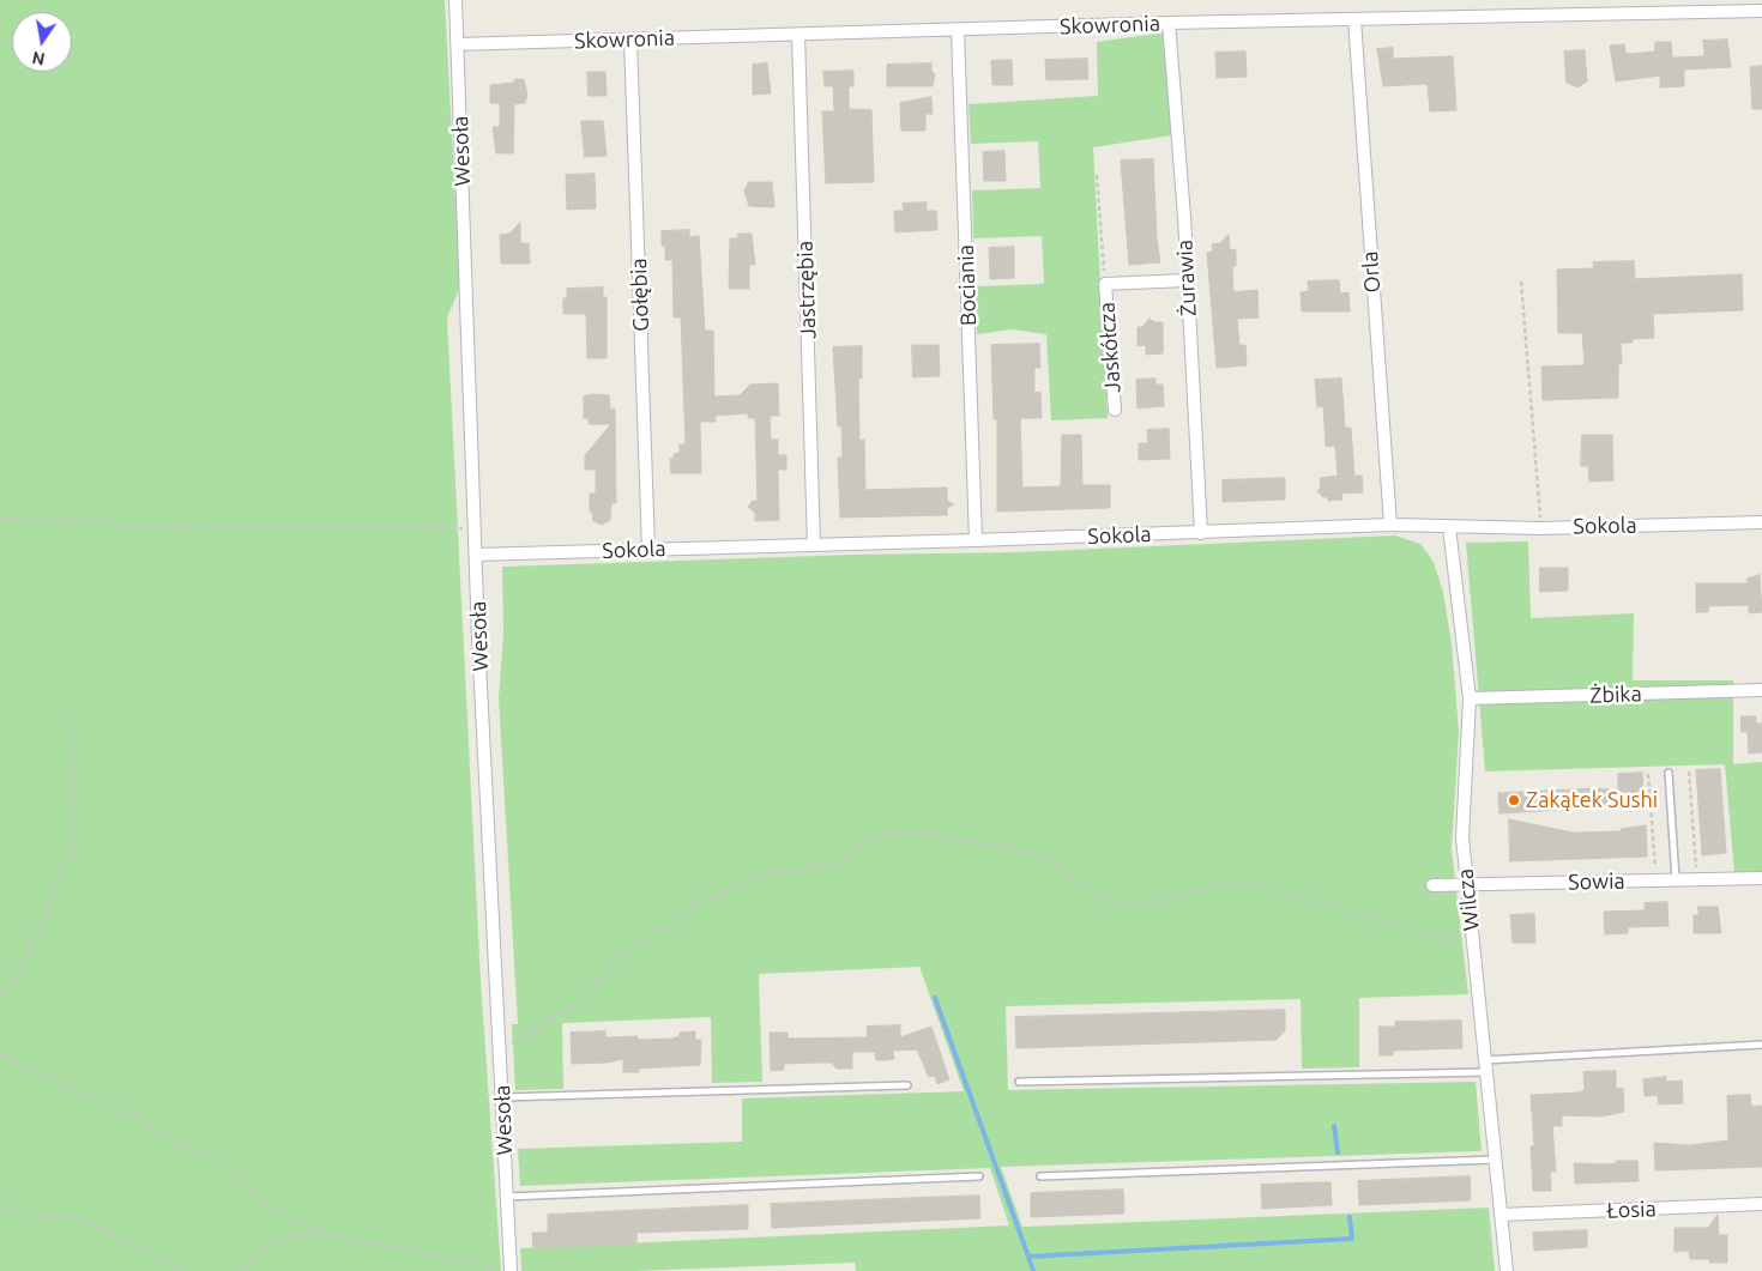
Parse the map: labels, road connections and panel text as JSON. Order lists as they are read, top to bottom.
{
  "streets": {
    "street": [
      "Skowronia",
      "Wesoła",
      "Orla",
      "Żurawia",
      "Bociania",
      "Jastrzębia",
      "Gołębia",
      "Jaskółcza",
      "Sokola",
      "Żbika",
      "Sowia",
      "Wilcza",
      "Łosia"
    ]
  },
  "crossings": [
    ["Skowronia", "Wesoła"],
    ["Skowronia", "Orla"],
    ["Skowronia", "Żurawia"],
    ["Skowronia", "Bociania"],
    ["Skowronia", "Jastrzębia"],
    ["Skowronia", "Gołębia"],
    ["Wesoła", "Sokola"],
    ["Orla", "Sokola"],
    ["Żurawia", "Jaskółcza"],
    ["Żurawia", "Sokola"],
    ["Bociania", "Sokola"],
    ["Jastrzębia", "Sokola"],
    ["Gołębia", "Sokola"],
    ["Sokola", "Wilcza"],
    ["Żbika", "Wilcza"],
    ["Sowia", "Wilcza"],
    ["Wilcza", "Łosia"]
  ],
  "places": ["Zakątek Sushi"],
  "north": "bottom"
}
